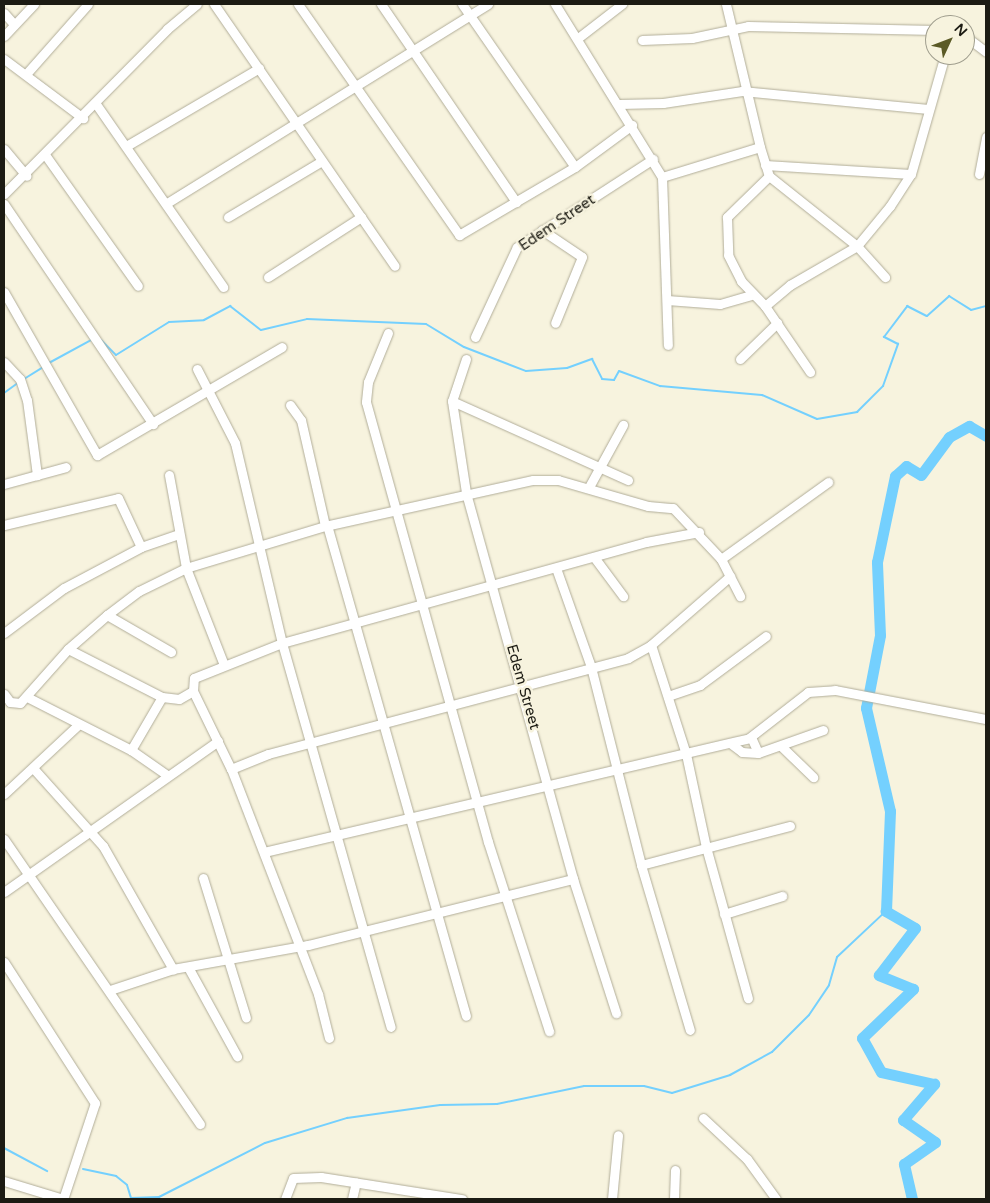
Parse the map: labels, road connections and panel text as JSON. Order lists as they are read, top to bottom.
{
  "streets": {
    "street": ["Edem Street"]
  },
  "north": "top right"
}
